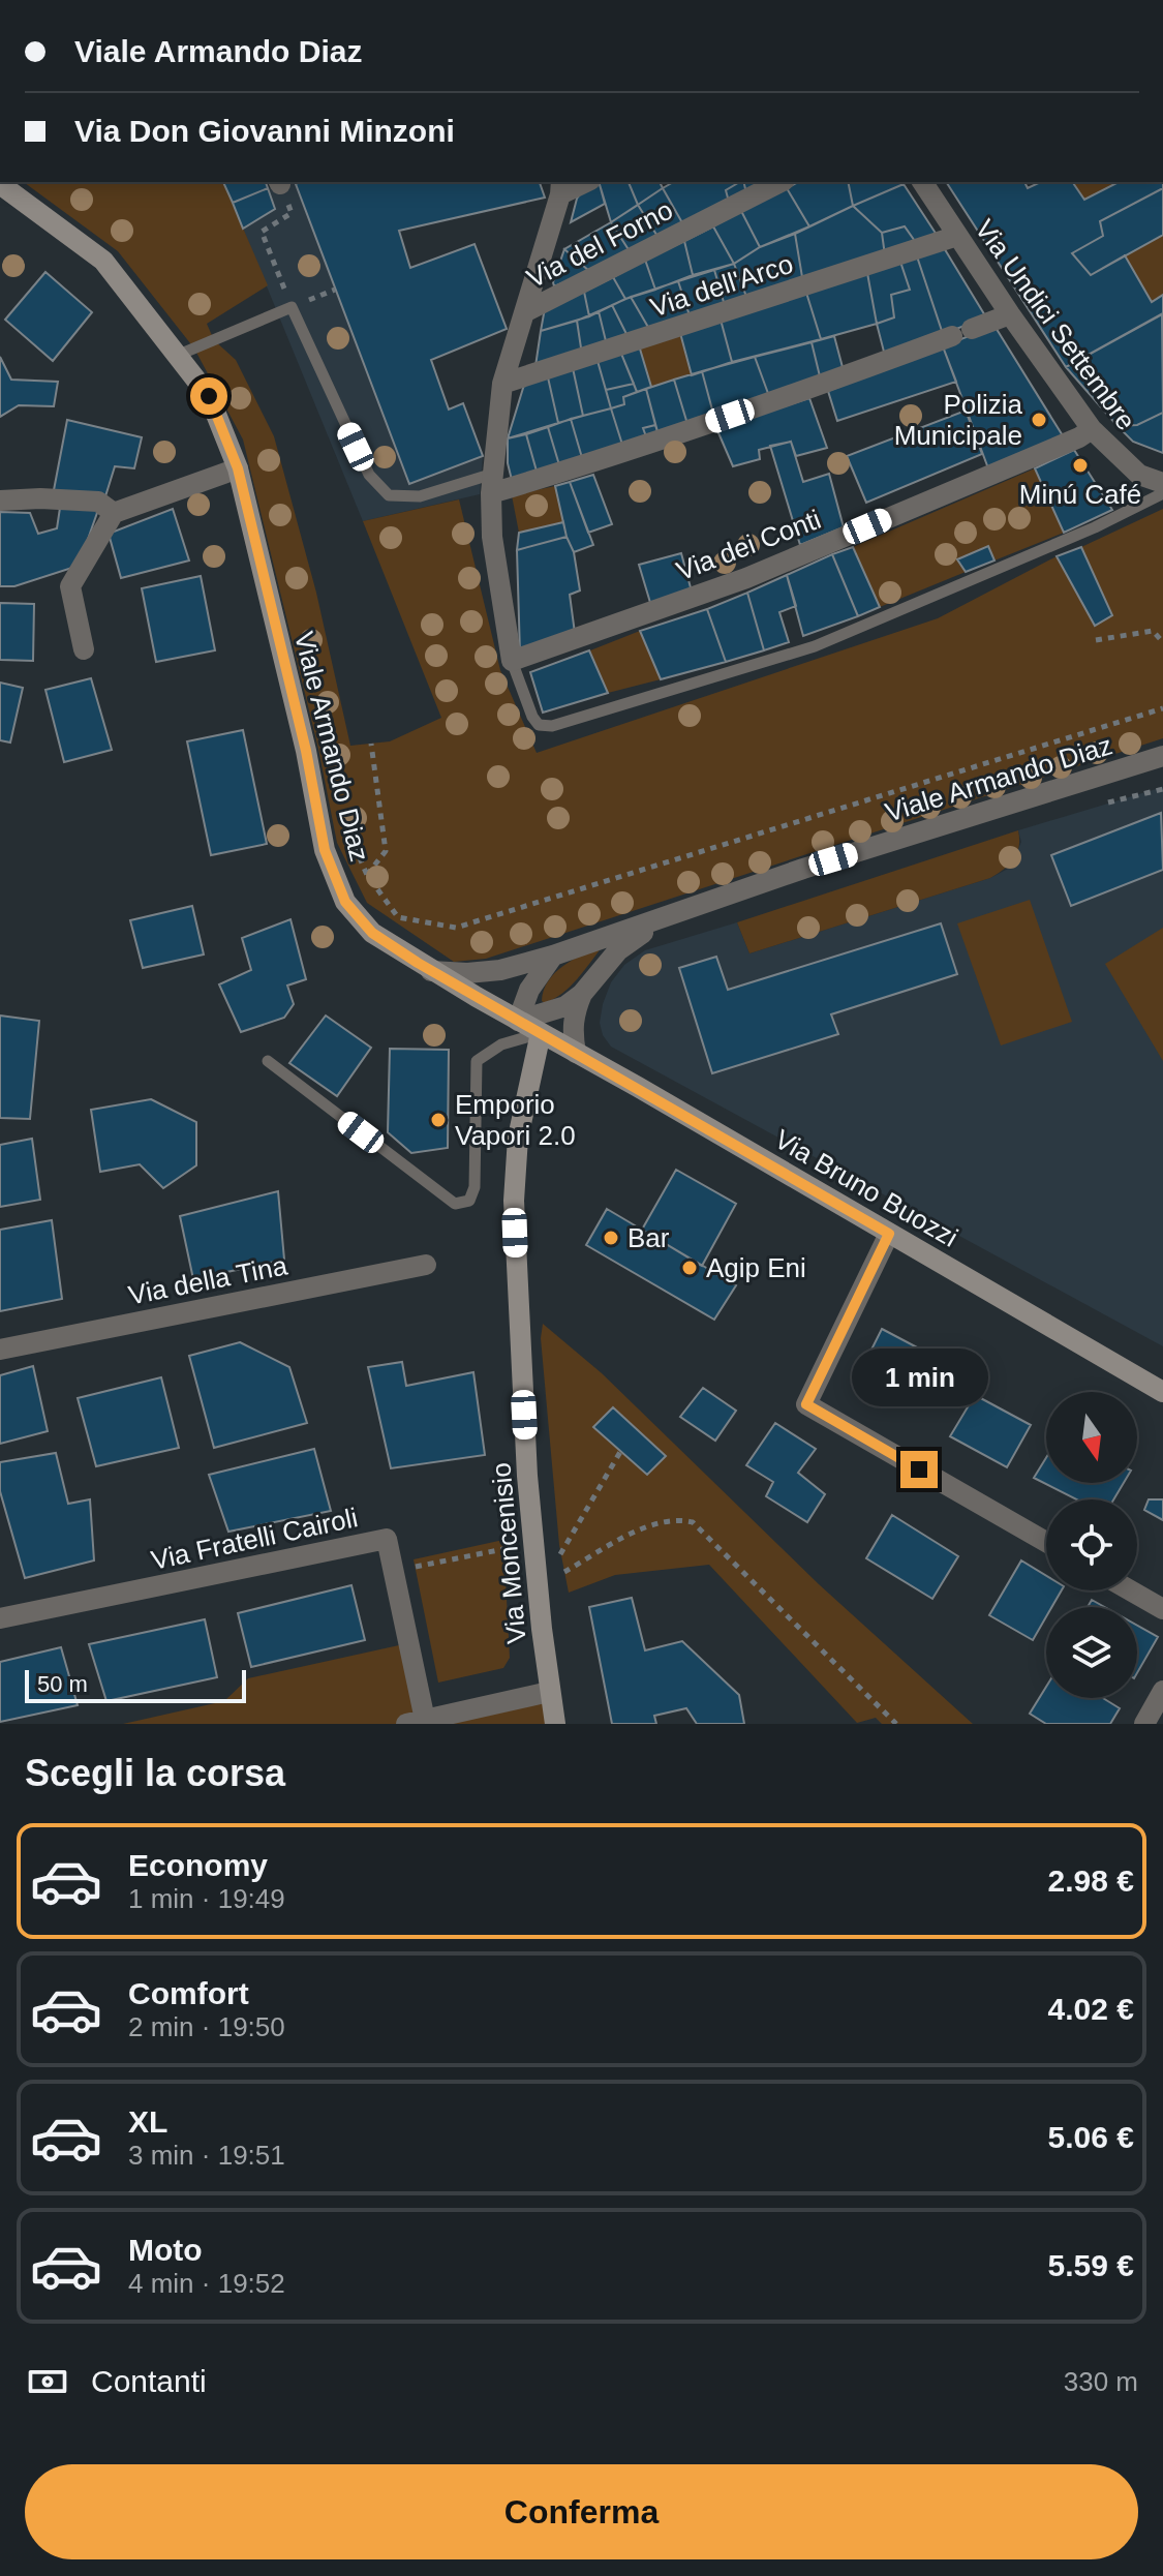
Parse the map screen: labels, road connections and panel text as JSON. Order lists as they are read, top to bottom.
{
  "streets": {
    "main road": ["Viale Armando Diaz", "Via Bruno Buozzi", "Via Moncenisio"],
    "street": [
      "Via del Forno",
      "Via dell'Arco",
      "Via Undici Settembre",
      "Via dei Conti",
      "Via della Tina",
      "Via Fratelli Cairoli"
    ]
  },
  "crossings": [
    ["Via dell'Arco", "Via Undici Settembre"],
    ["Via Undici Settembre", "Via dei Conti"],
    ["Viale Armando Diaz", "Via Bruno Buozzi"],
    ["Viale Armando Diaz", "Via Moncenisio"],
    ["Via Bruno Buozzi", "Via Moncenisio"]
  ],
  "places": [
    "Polizia Municipale",
    "Minú Café",
    "Emporio Vapori 2.0",
    "Bar",
    "Agip Eni"
  ],
  "scale_bar": "50 m",
  "north": "bottom",
  "page": {
    "banner": ["Viale Armando Diaz", "Via Don Giovanni Minzoni"],
    "bubble": "1 min",
    "scale": "50 m",
    "heading": "Scegli la corsa",
    "list": [
      {
        "name": "Economy",
        "note": "1 min · 19:49",
        "value": "2.98 €"
      },
      {
        "name": "Comfort",
        "note": "2 min · 19:50",
        "value": "4.02 €"
      },
      {
        "name": "XL",
        "note": "3 min · 19:51",
        "value": "5.06 €"
      },
      {
        "name": "Moto",
        "note": "4 min · 19:52",
        "value": "5.59 €"
      }
    ],
    "pay": ["Contanti", "330 m"],
    "buttons": "Conferma"
  }
}
